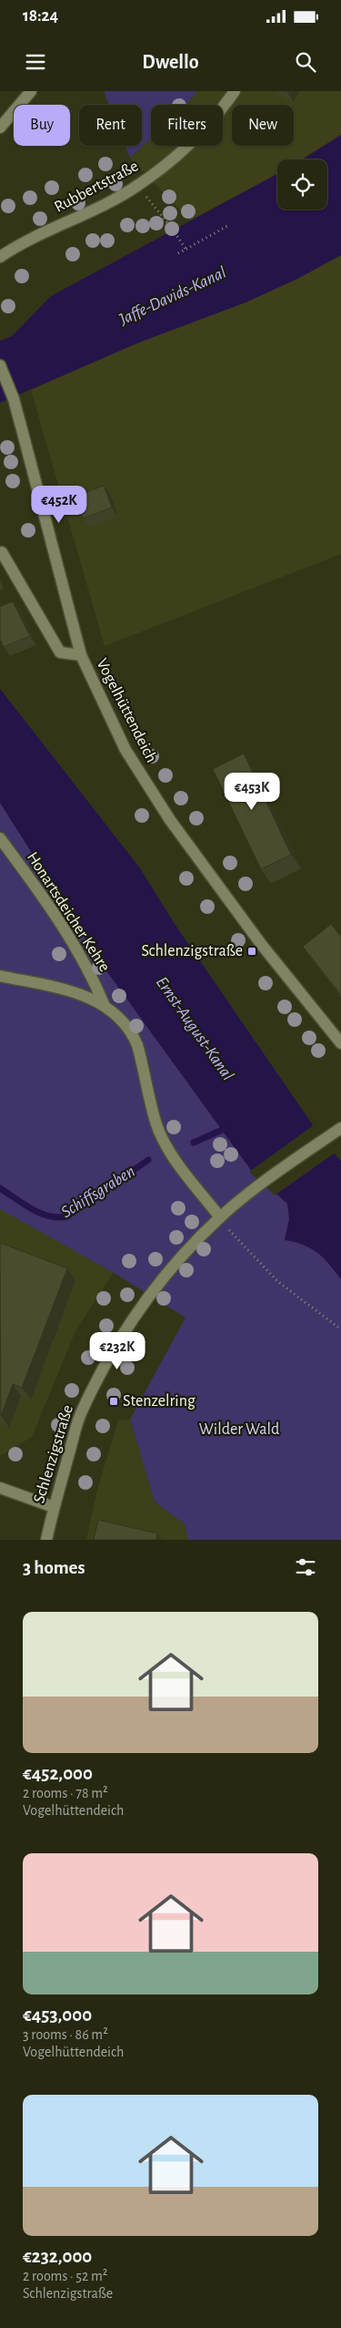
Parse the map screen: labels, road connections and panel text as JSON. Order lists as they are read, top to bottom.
{
  "streets": {
    "street": [
      "Rubbertstraße",
      "Vogelhüttendeich",
      "Honartsdeicher Kehre",
      "Schlenzigstraße"
    ]
  },
  "water": ["Jaffe-Davids-Kanal", "Ernst-August-Kanal", "Schiffsgraben"],
  "parks": ["Wilder Wald"],
  "places": {
    "transit": ["Schlenzigstraße", "Stenzelring"]
  },
  "page": {
    "status": "18:24",
    "header": "Dwello",
    "chip": [
      "Buy",
      "Rent",
      "Filters",
      "New"
    ],
    "price": ["€452K", "€453K", "€232K"],
    "heading": "3 homes",
    "list": [
      {
        "name": "€452,000",
        "note": "2 rooms · 78 m² · Vogelhüttendeich"
      },
      {
        "name": "€453,000",
        "note": "3 rooms · 86 m² · Vogelhüttendeich"
      },
      {
        "name": "€232,000",
        "note": "2 rooms · 52 m² · Schlenzigstraße"
      }
    ]
  }
}
